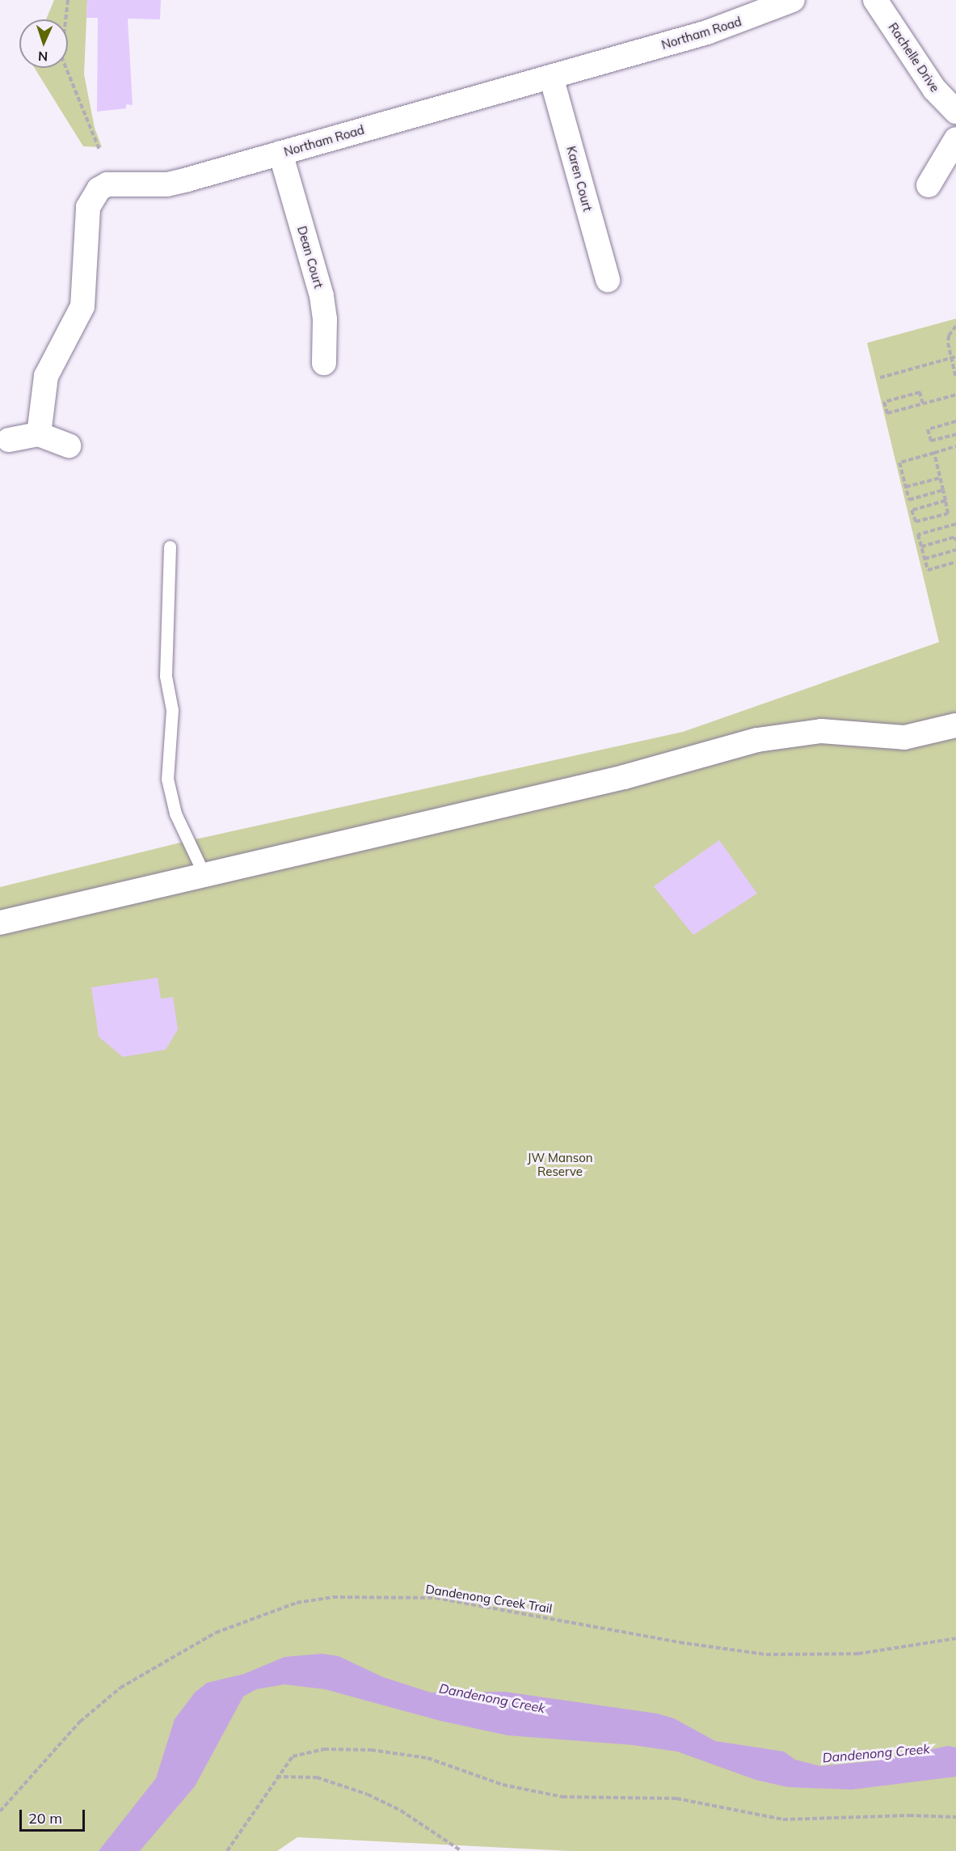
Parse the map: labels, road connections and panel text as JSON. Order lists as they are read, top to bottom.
{
  "streets": {
    "street": [
      "Northam Road",
      "Rachelle Drive",
      "Karen Court",
      "Dean Court"
    ],
    "path": ["Dandenong Creek Trail"]
  },
  "crossings": [
    ["Northam Road", "Karen Court"],
    ["Northam Road", "Dean Court"]
  ],
  "water": ["Dandenong Creek"],
  "parks": ["JW Manson Reserve"],
  "scale_bar": "20 m",
  "north": "bottom"
}
